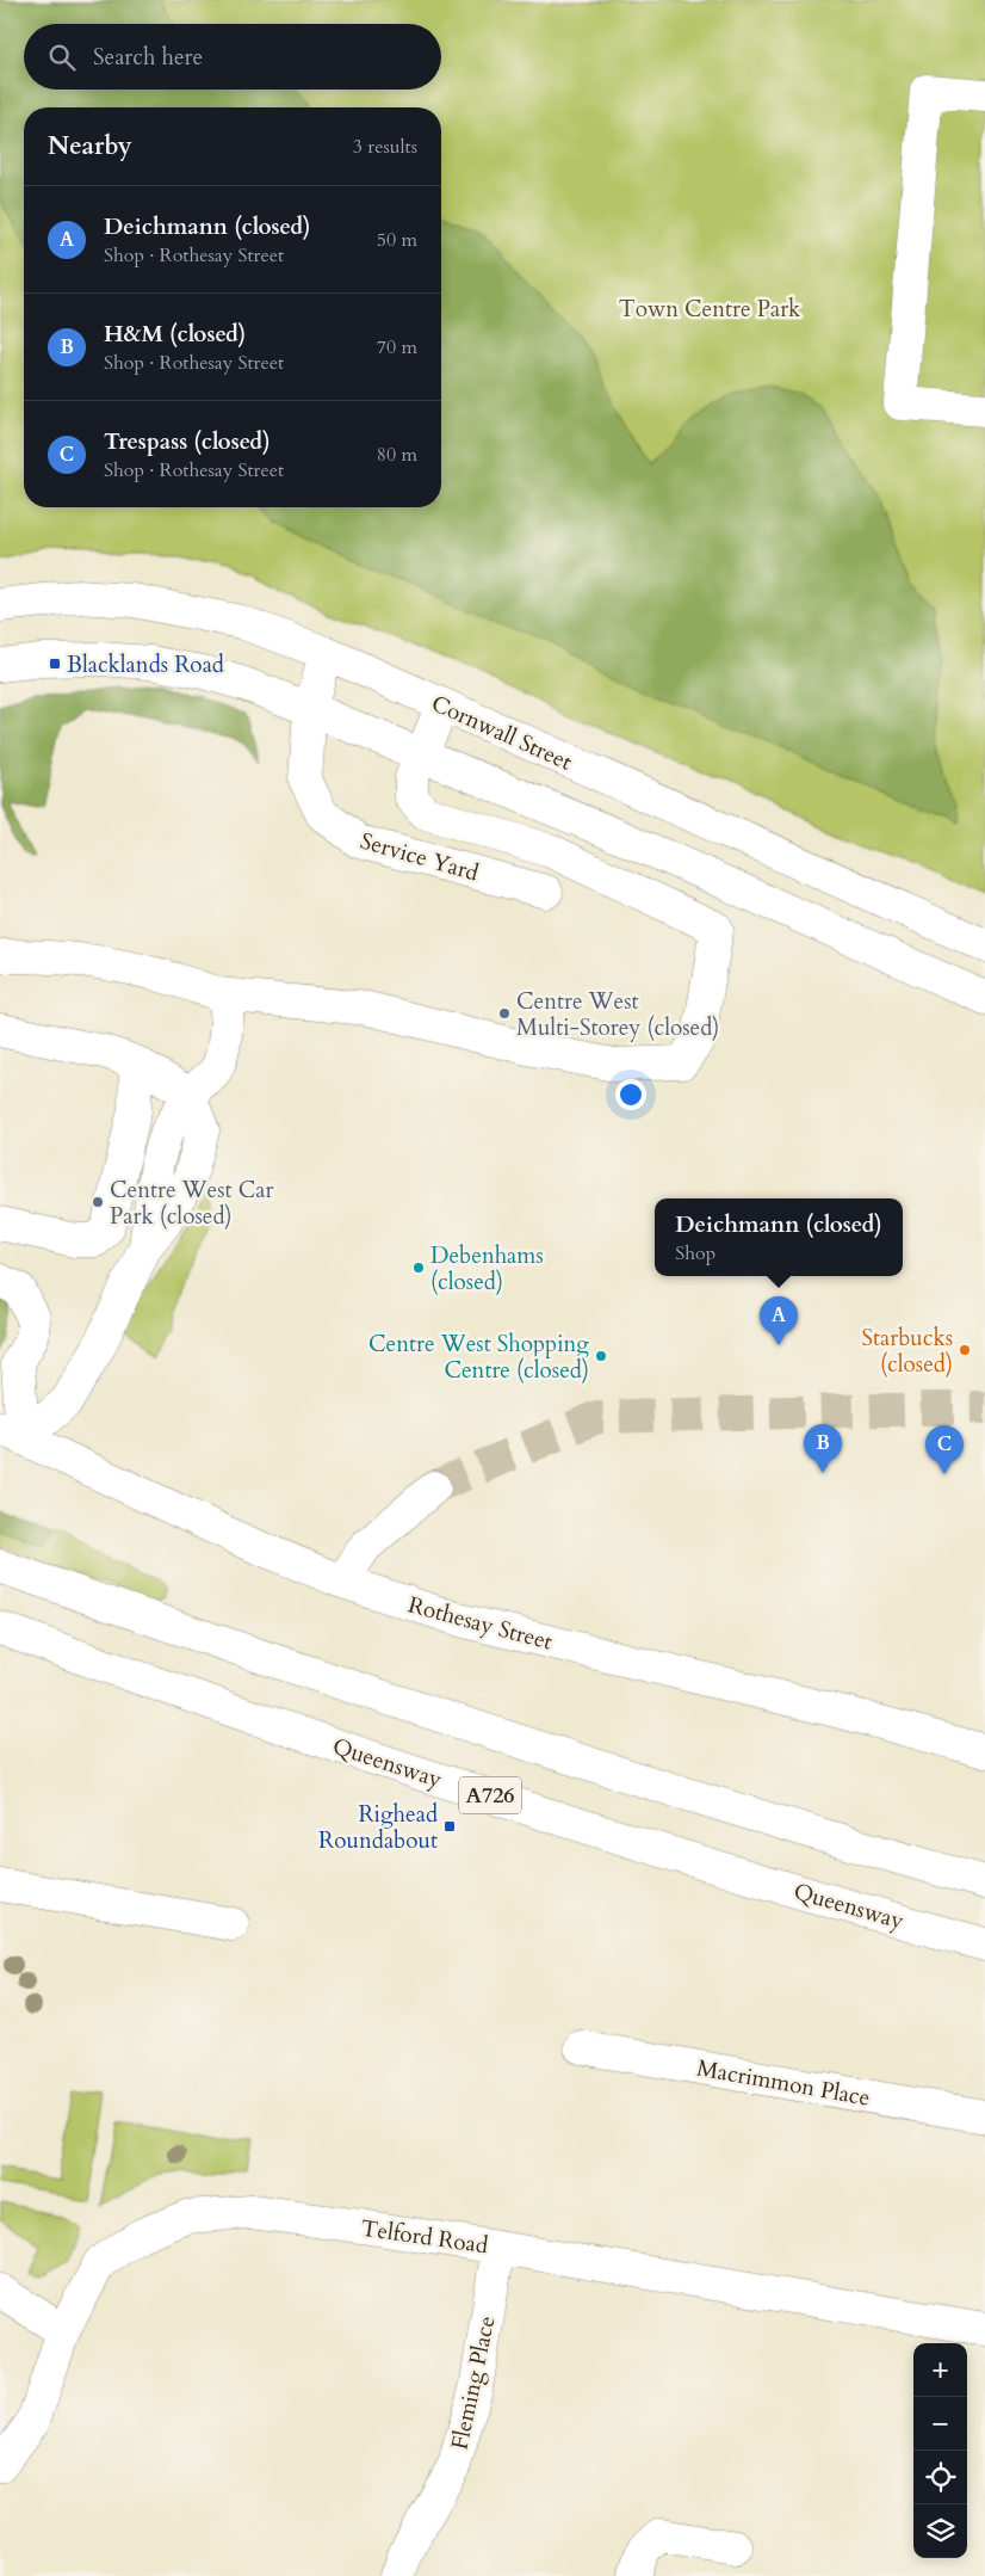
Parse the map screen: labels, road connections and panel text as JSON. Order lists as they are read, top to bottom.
{
  "streets": {
    "main road": [
      "Cornwall Street",
      "Service Yard",
      "Rothesay Street",
      "Queensway",
      "A726",
      "Macrimmon Place",
      "Telford Road",
      "Fleming Place"
    ]
  },
  "crossings": [
    ["Cornwall Street", "Service Yard"],
    ["Telford Road", "Fleming Place"]
  ],
  "parks": ["Town Centre Park"],
  "places": {
    "transit": ["Blacklands Road", "Righead Roundabout"],
    "other": [
      "Centre West Multi-Storey (closed)",
      "Centre West Car Park (closed)",
      "Debenhams (closed)",
      "Starbucks (closed)",
      "Centre West Shopping Centre (closed)"
    ]
  },
  "page": {
    "search": "Search here",
    "heading": ["Nearby", "3 results"],
    "list": [
      {
        "mark": "A",
        "name": "Deichmann (closed)",
        "note": "Shop · Rothesay Street",
        "value": "50 m"
      },
      {
        "mark": "B",
        "name": "H&M (closed)",
        "note": "Shop · Rothesay Street",
        "value": "70 m"
      },
      {
        "mark": "C",
        "name": "Trespass (closed)",
        "note": "Shop · Rothesay Street",
        "value": "80 m"
      }
    ],
    "popup": ["Deichmann (closed)", "Shop"],
    "pins": ["A", "B", "C"],
    "map_buttons": ["+", "−"]
  }
}
